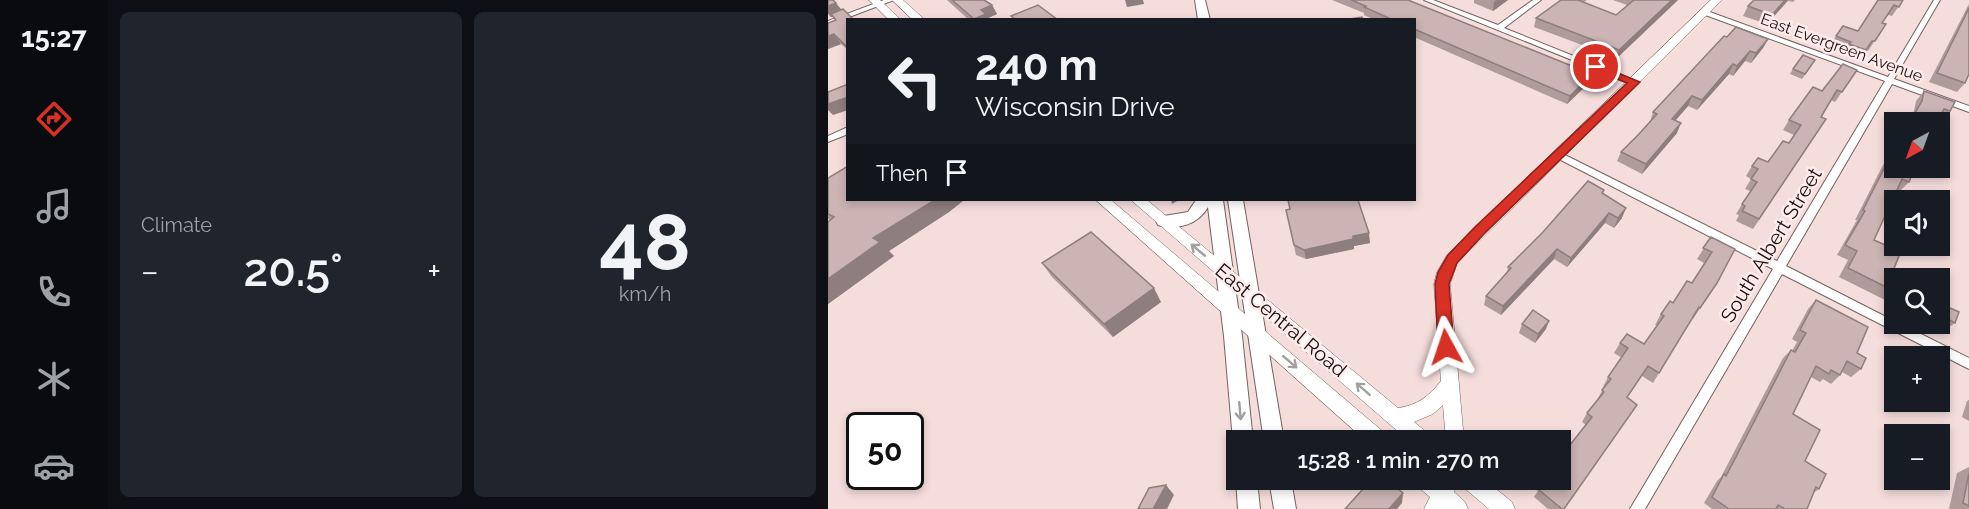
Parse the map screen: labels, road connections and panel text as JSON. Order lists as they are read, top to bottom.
{
  "streets": {
    "main road": ["East Central Road"],
    "street": ["East Evergreen Avenue", "South Albert Street"]
  },
  "crossings": [
    ["East Evergreen Avenue", "South Albert Street"]
  ],
  "north": "bottom left",
  "page": {
    "tabs": "15:27",
    "tile": [
      "Climate",
      ["48", "km/h"]
    ],
    "turn": ["240 m", "Wisconsin Drive"],
    "map_buttons": ["+", "−"],
    "then": "Then",
    "heat": ["−", "20.5°", "+"],
    "limit": "50",
    "trip": "15:28 · 1 min · 270 m"
  }
}
